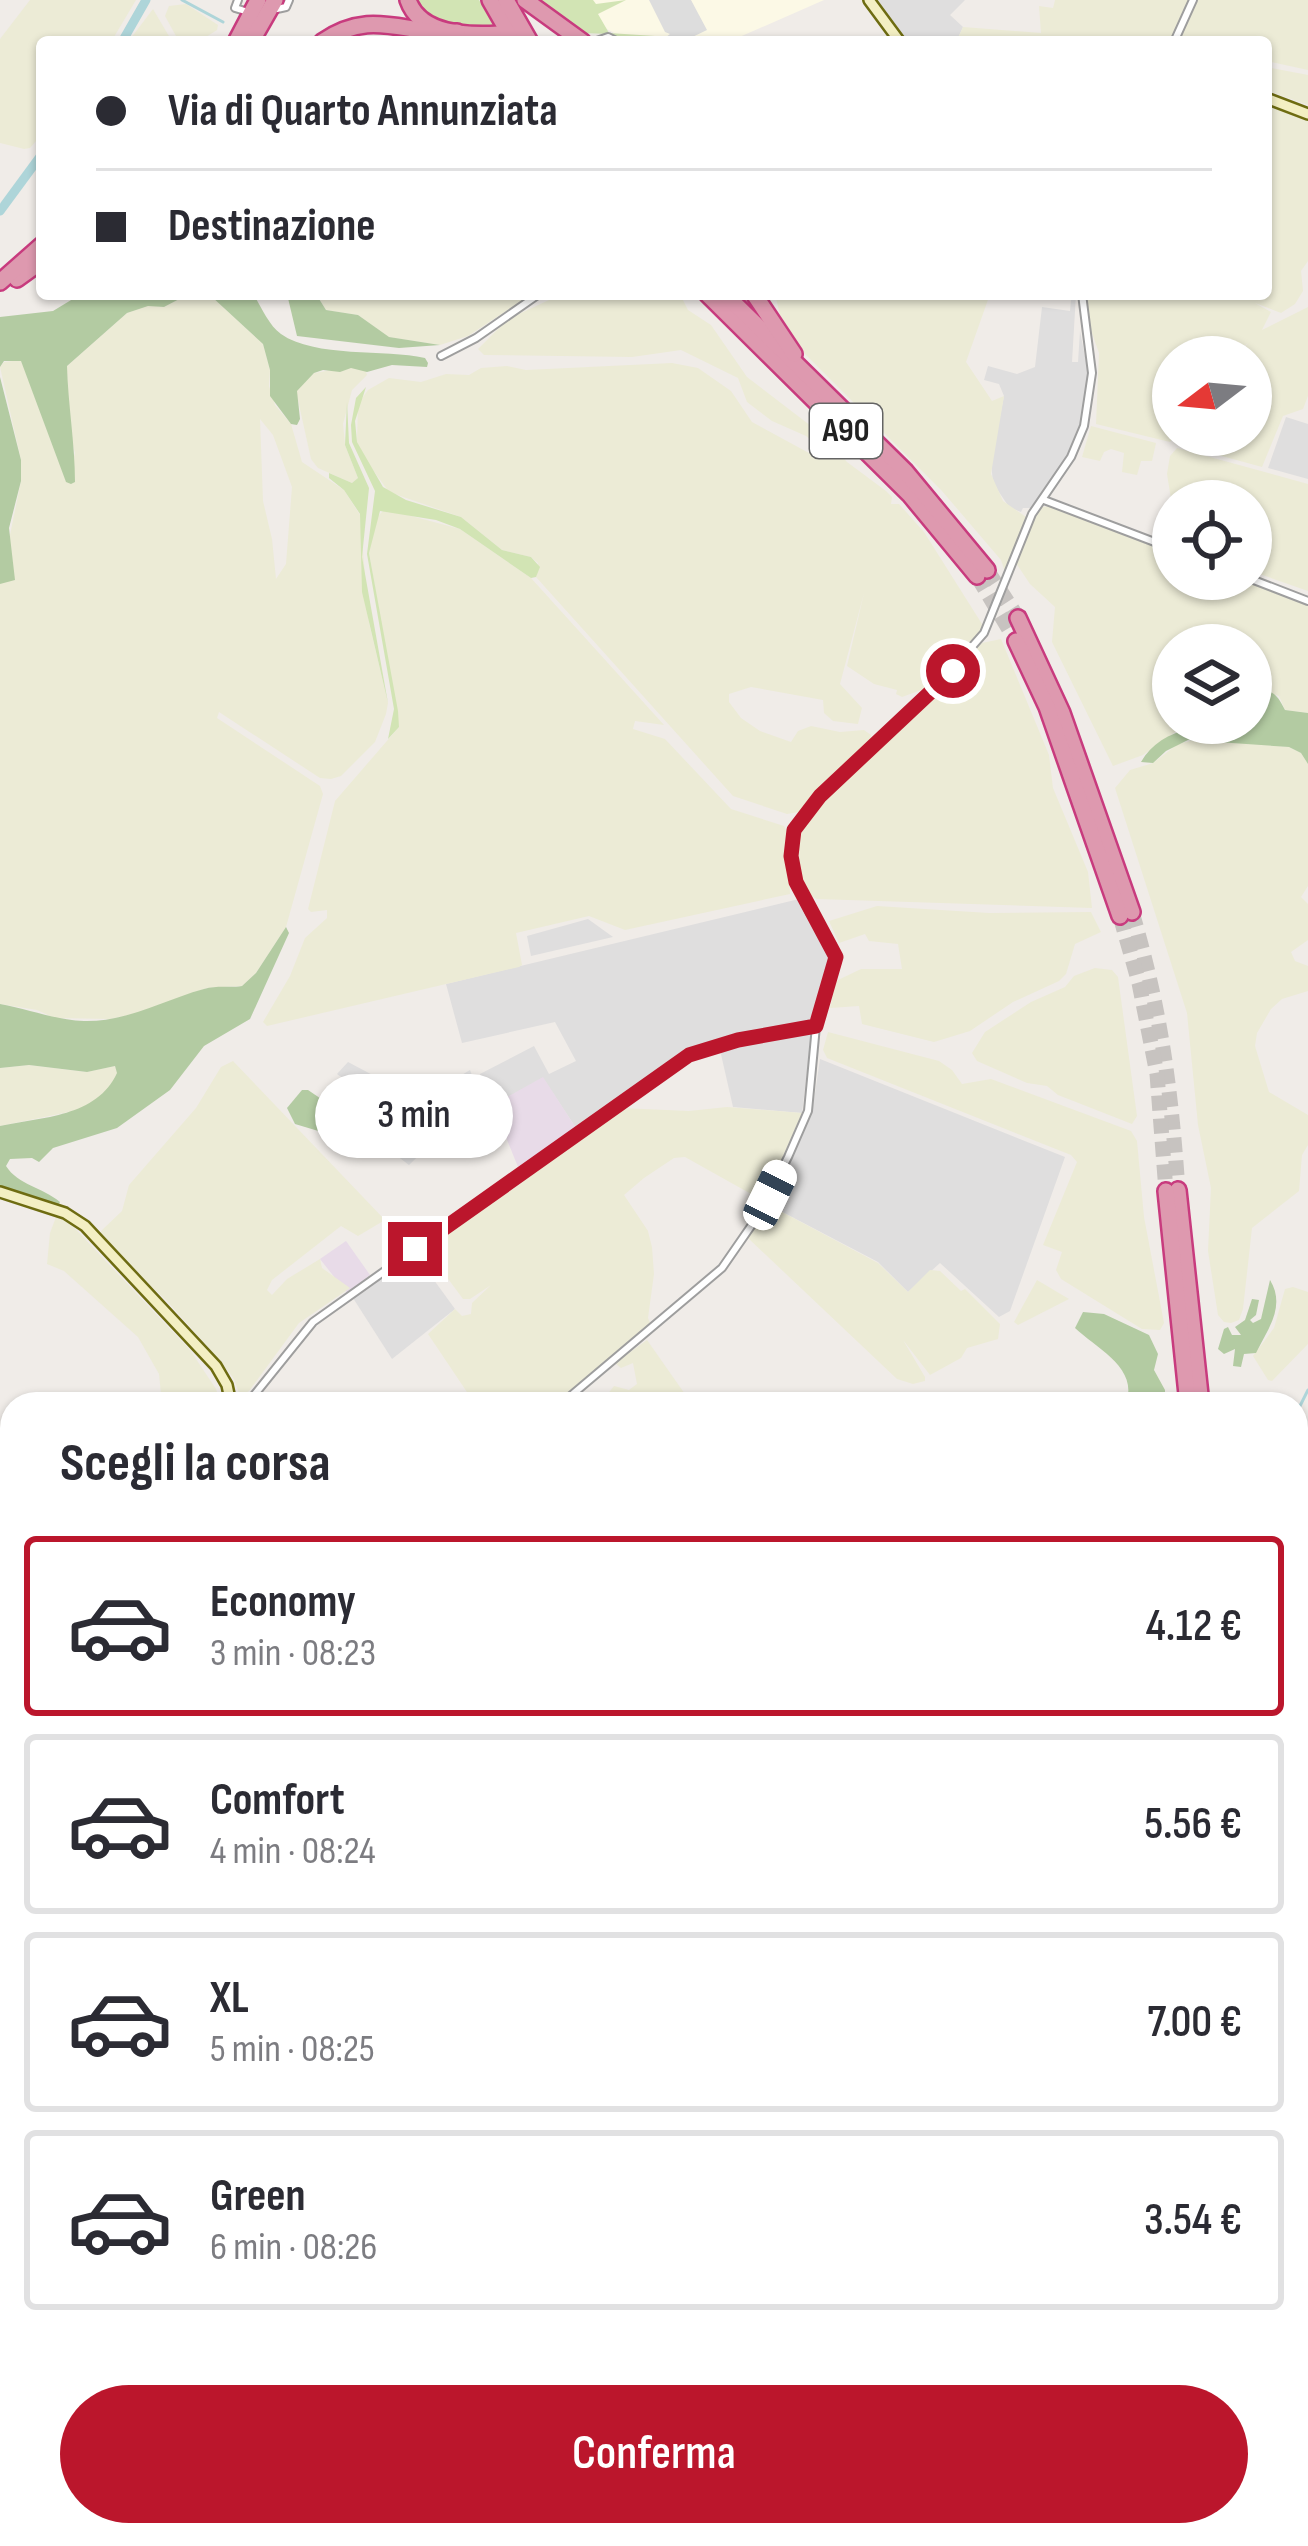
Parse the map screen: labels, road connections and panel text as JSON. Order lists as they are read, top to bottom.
{
  "streets": {
    "highway": ["A90"]
  },
  "north": "left",
  "page": {
    "banner": ["Via di Quarto Annunziata", "Destinazione"],
    "bubble": "3 min",
    "heading": "Scegli la corsa",
    "list": [
      {
        "name": "Economy",
        "note": "3 min · 08:23",
        "value": "4.12 €"
      },
      {
        "name": "Comfort",
        "note": "4 min · 08:24",
        "value": "5.56 €"
      },
      {
        "name": "XL",
        "note": "5 min · 08:25",
        "value": "7.00 €"
      },
      {
        "name": "Green",
        "note": "6 min · 08:26",
        "value": "3.54 €"
      }
    ],
    "buttons": "Conferma"
  }
}
